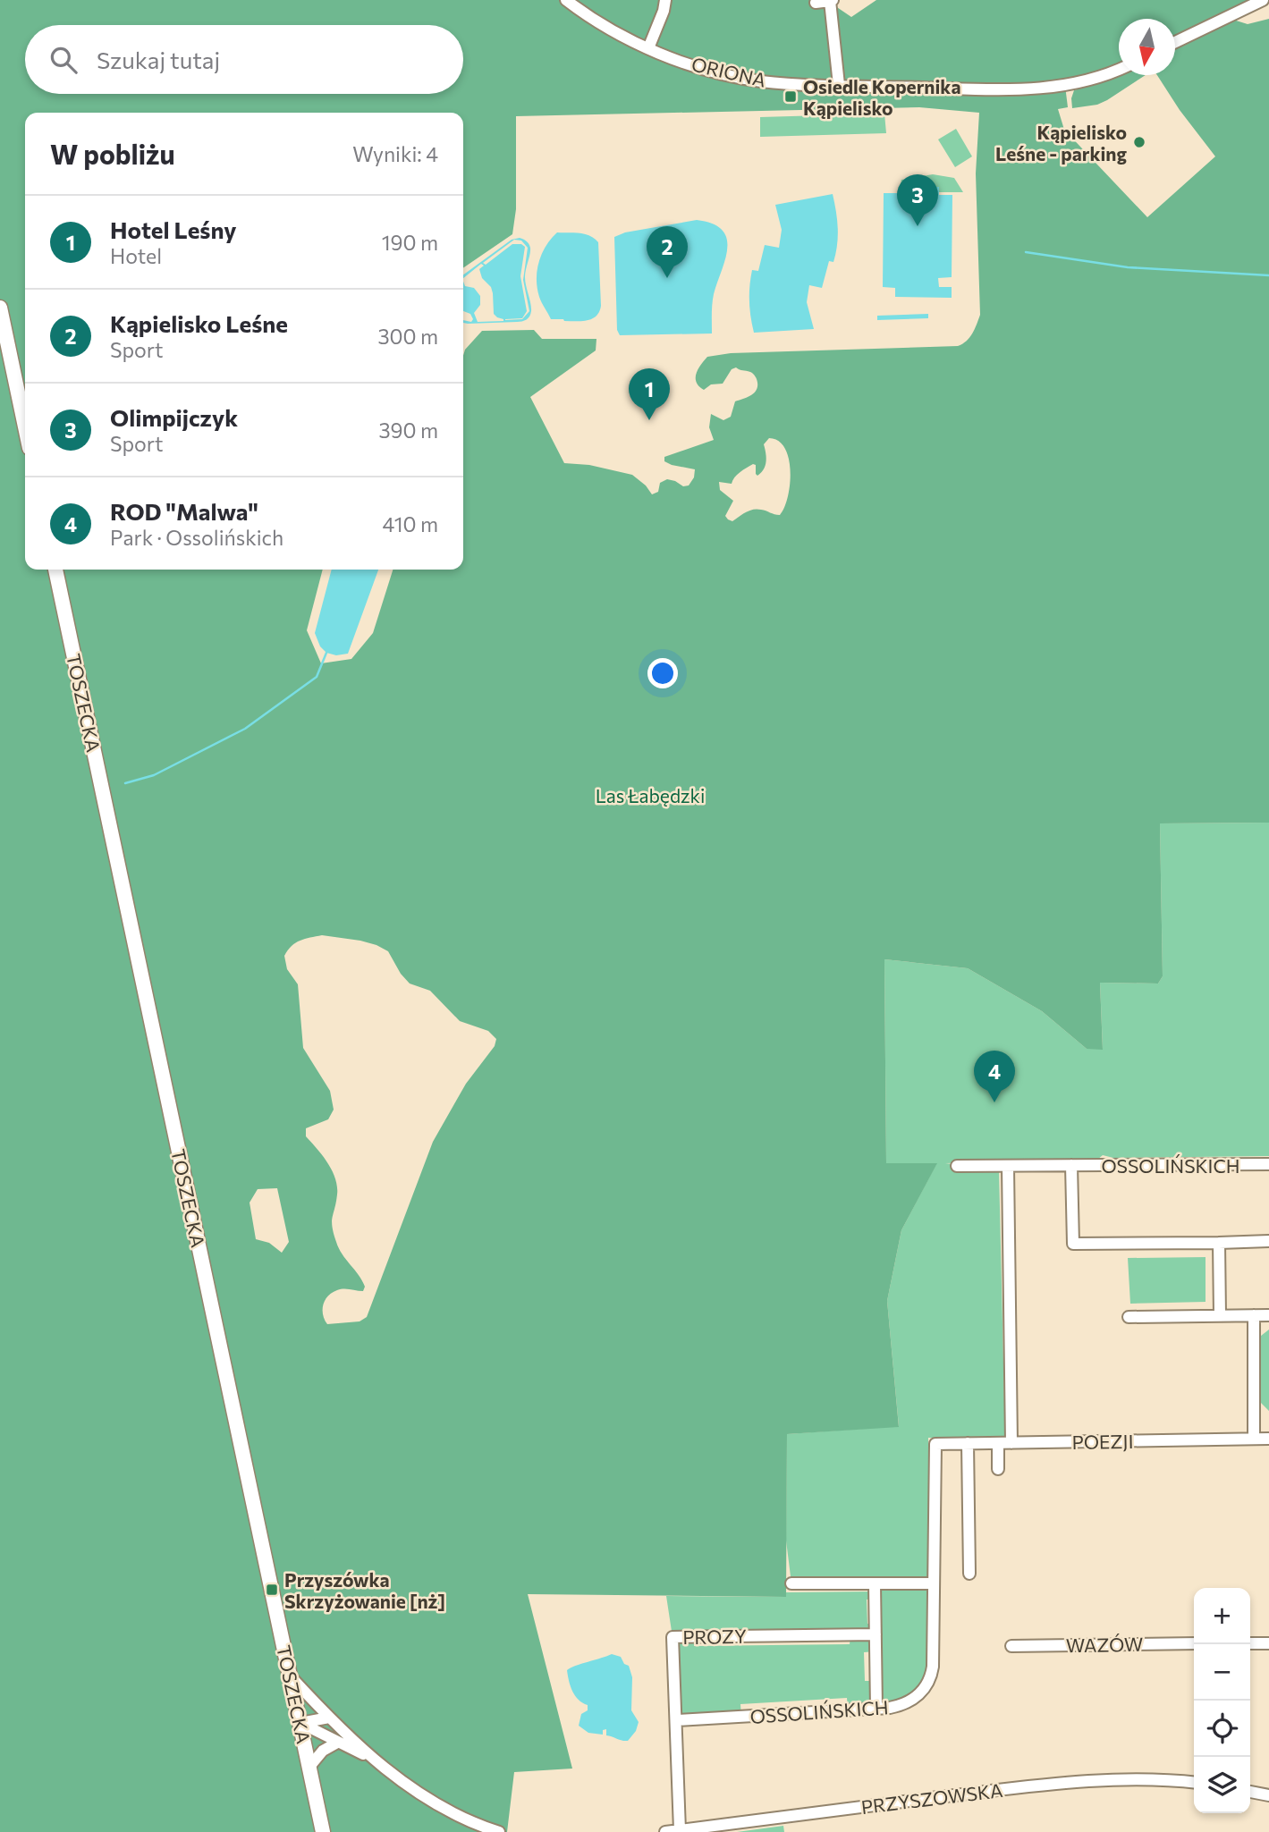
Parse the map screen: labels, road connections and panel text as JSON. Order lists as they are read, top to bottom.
{
  "streets": {
    "main road": ["TOSZECKA"],
    "street": [
      "ORIONA",
      "OSSOLIŃSKICH",
      "POEZJI",
      "PROZY",
      "WAZÓW",
      "PRZYSZOWSKA"
    ]
  },
  "crossings": [
    ["OSSOLIŃSKICH", "POEZJI"],
    ["OSSOLIŃSKICH", "PROZY"],
    ["PROZY", "PRZYSZOWSKA"]
  ],
  "parks": ["Las Łabędzki"],
  "places": {
    "transit": ["Osiedle Kopernika Kąpielisko", "Przyszówka Skrzyżowanie [nż]"],
    "other": ["Kąpielisko Leśne - parking"]
  },
  "north": "bottom",
  "page": {
    "search": "Szukaj tutaj",
    "heading": ["W pobliżu", "Wyniki: 4"],
    "pins": [
      "3",
      "2",
      "1",
      "4"
    ],
    "list": [
      {
        "mark": "1",
        "name": "Hotel Leśny",
        "note": "Hotel",
        "value": "190 m"
      },
      {
        "mark": "2",
        "name": "Kąpielisko Leśne",
        "note": "Sport",
        "value": "300 m"
      },
      {
        "mark": "3",
        "name": "Olimpijczyk",
        "note": "Sport",
        "value": "390 m"
      },
      {
        "mark": "4",
        "name": "ROD \"Malwa\"",
        "note": "Park · Ossolińskich",
        "value": "410 m"
      }
    ],
    "map_buttons": ["+", "−"]
  }
}
